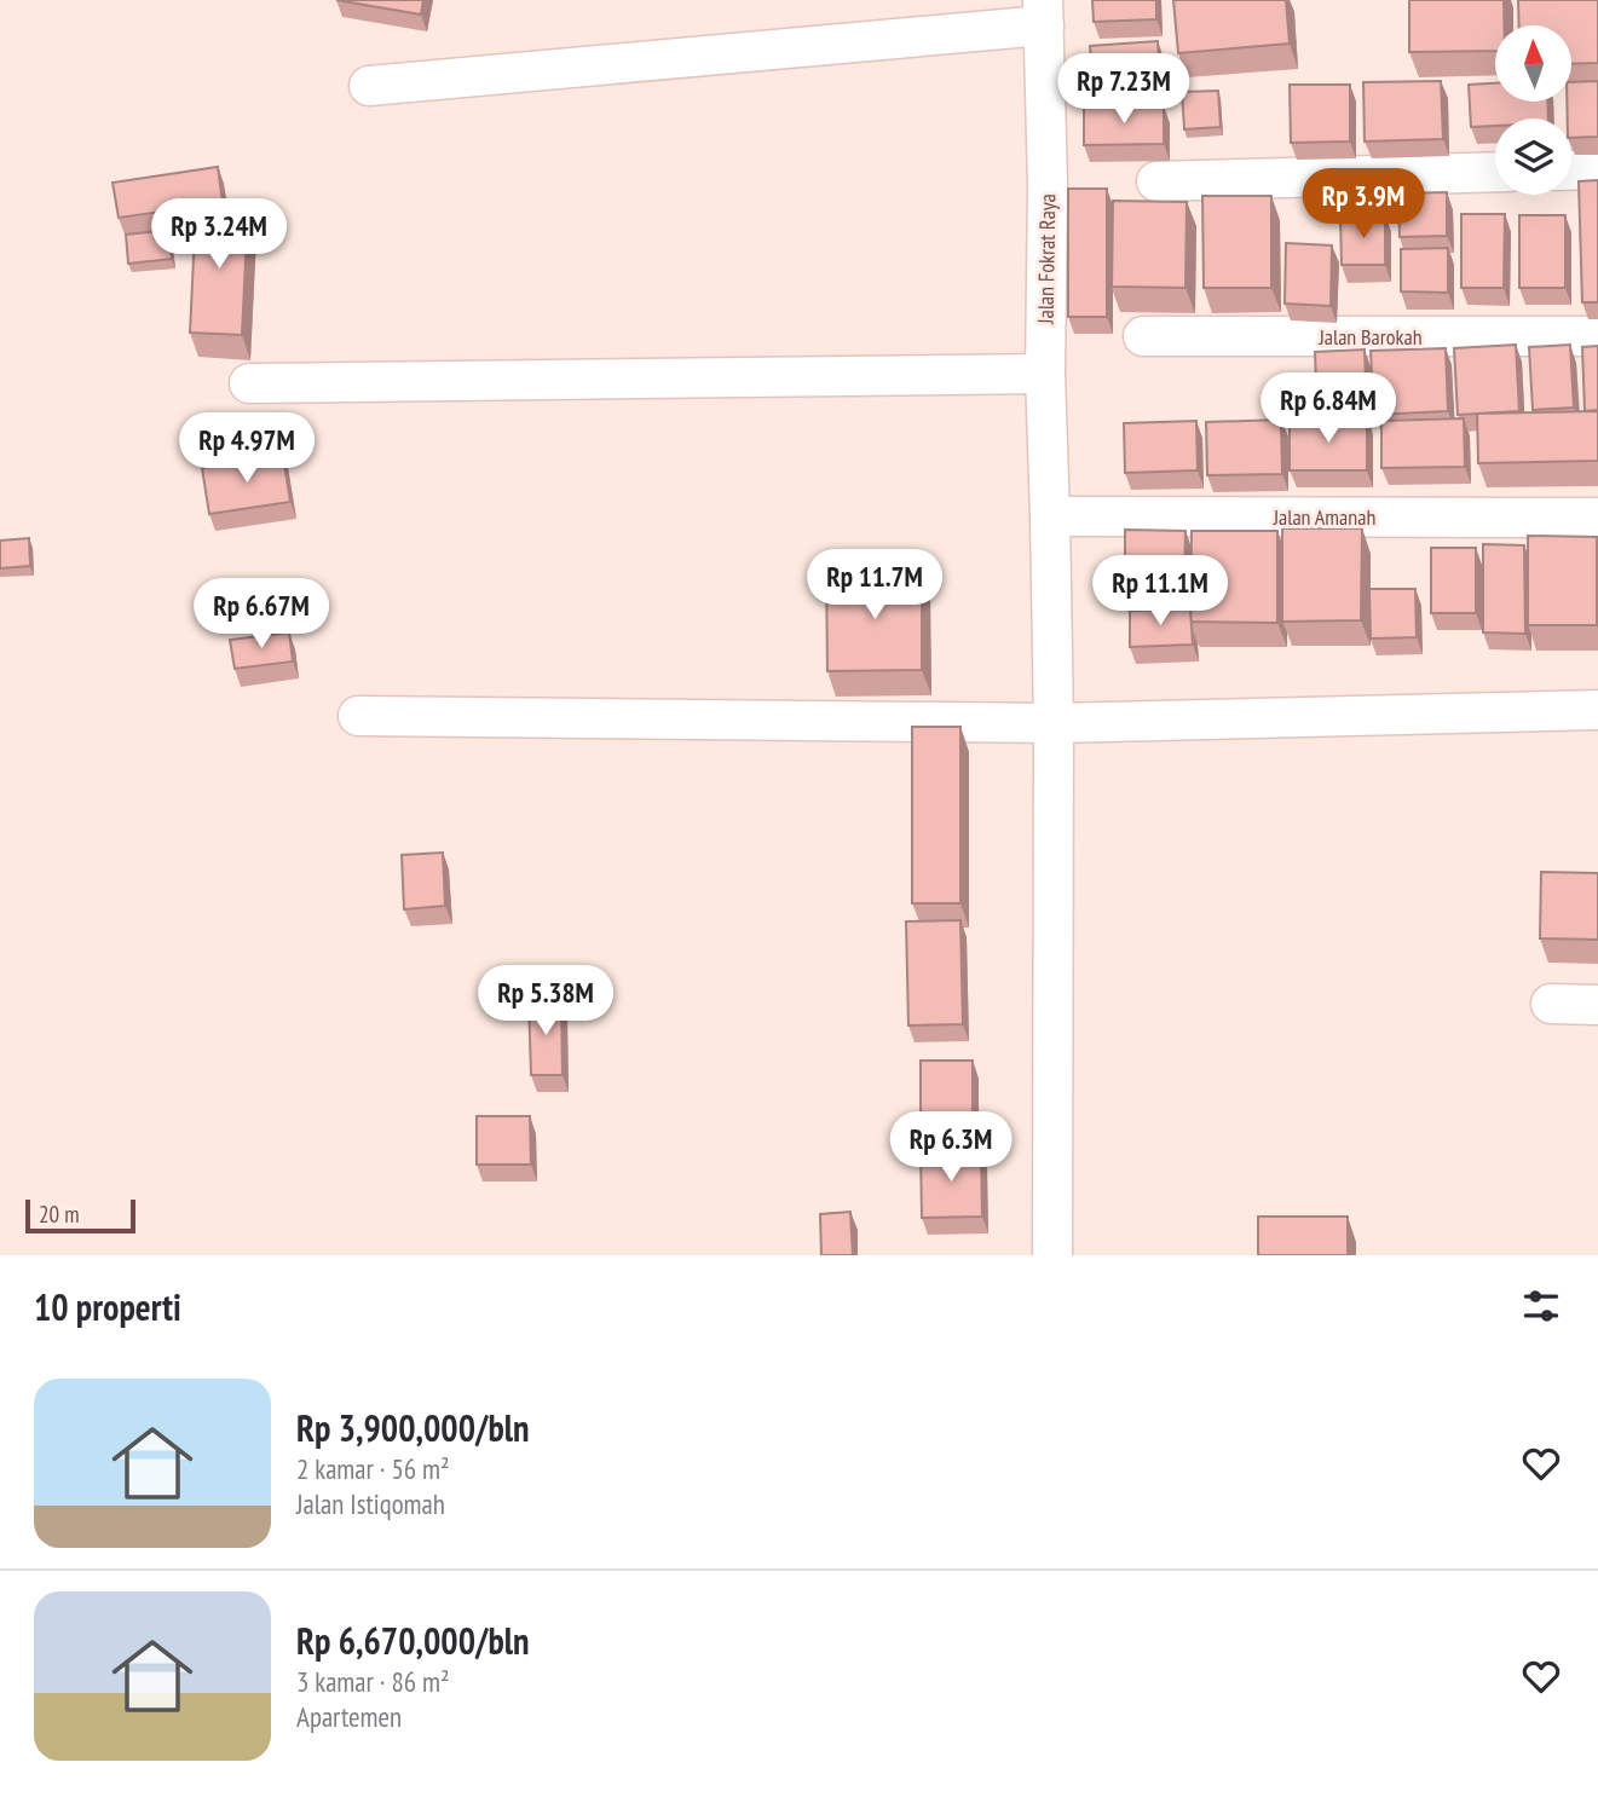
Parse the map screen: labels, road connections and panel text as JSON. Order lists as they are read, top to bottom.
{
  "streets": {
    "street": ["Jalan Fokrat Raya", "Jalan Barokah", "Jalan Amanah"]
  },
  "crossings": [
    ["Jalan Fokrat Raya", "Jalan Amanah"]
  ],
  "scale_bar": "20 m",
  "north": "top",
  "page": {
    "price": [
      "Rp 7.23M",
      "Rp 3.9M",
      "Rp 3.24M",
      "Rp 6.84M",
      "Rp 4.97M",
      "Rp 11.7M",
      "Rp 11.1M",
      "Rp 6.67M",
      "Rp 5.38M",
      "Rp 6.3M"
    ],
    "scale": "20 m",
    "heading": "10 properti",
    "list": [
      {
        "name": "Rp 3,900,000/bln",
        "note": "2 kamar · 56 m² · Jalan Istiqomah"
      },
      {
        "name": "Rp 6,670,000/bln",
        "note": "3 kamar · 86 m² · Apartemen"
      }
    ]
  }
}
